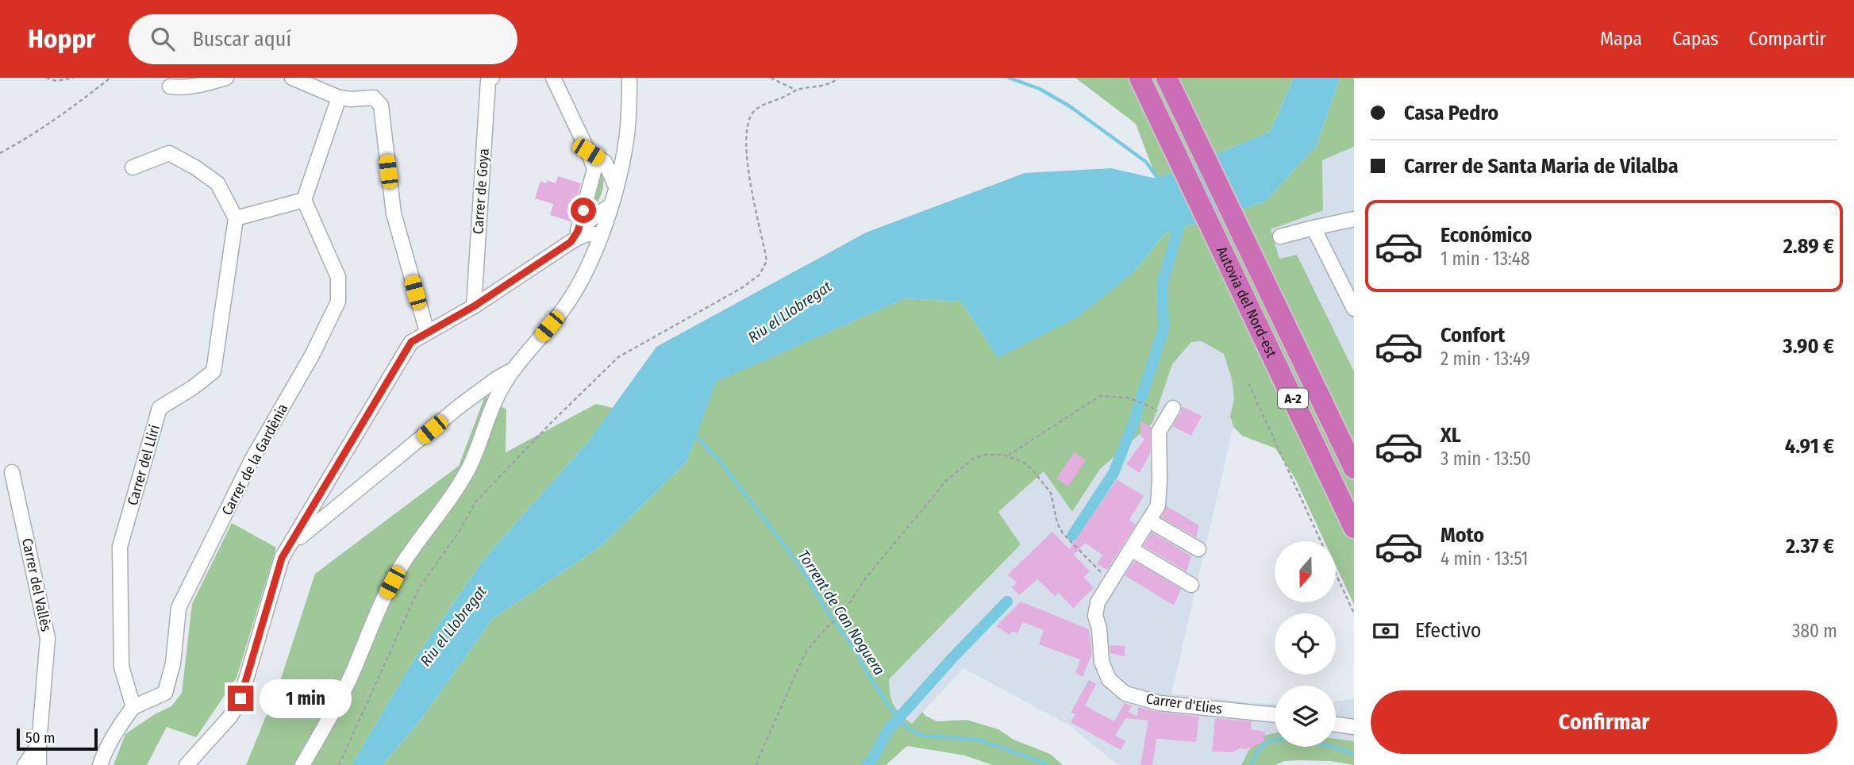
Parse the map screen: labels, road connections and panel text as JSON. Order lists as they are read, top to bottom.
{
  "streets": {
    "highway": ["Autovia del Nord-est", "A-2"],
    "street": [
      "Carrer de Goya",
      "Carrer de la Gardènia",
      "Carrer del Lliri",
      "Carrer del Vallès",
      "Carrer d'Elies"
    ]
  },
  "crossings": [
    ["Carrer de la Gardènia", "Carrer del Lliri"]
  ],
  "water": ["Riu el Llobregat", "Torrent de Can Noguera"],
  "scale_bar": "50 m",
  "north": "bottom",
  "page": {
    "header": "Hoppr",
    "search": "Buscar aquí",
    "nav": ["Mapa", "Capas", "Compartir"],
    "banner": ["Casa Pedro", "Carrer de Santa Maria de Vilalba"],
    "list": [
      {
        "name": "Económico",
        "note": "1 min · 13:48",
        "value": "2.89 €"
      },
      {
        "name": "Confort",
        "note": "2 min · 13:49",
        "value": "3.90 €"
      },
      {
        "name": "XL",
        "note": "3 min · 13:50",
        "value": "4.91 €"
      },
      {
        "name": "Moto",
        "note": "4 min · 13:51",
        "value": "2.37 €"
      }
    ],
    "pay": ["Efectivo", "380 m"],
    "bubble": "1 min",
    "buttons": "Confirmar",
    "scale": "50 m"
  }
}
